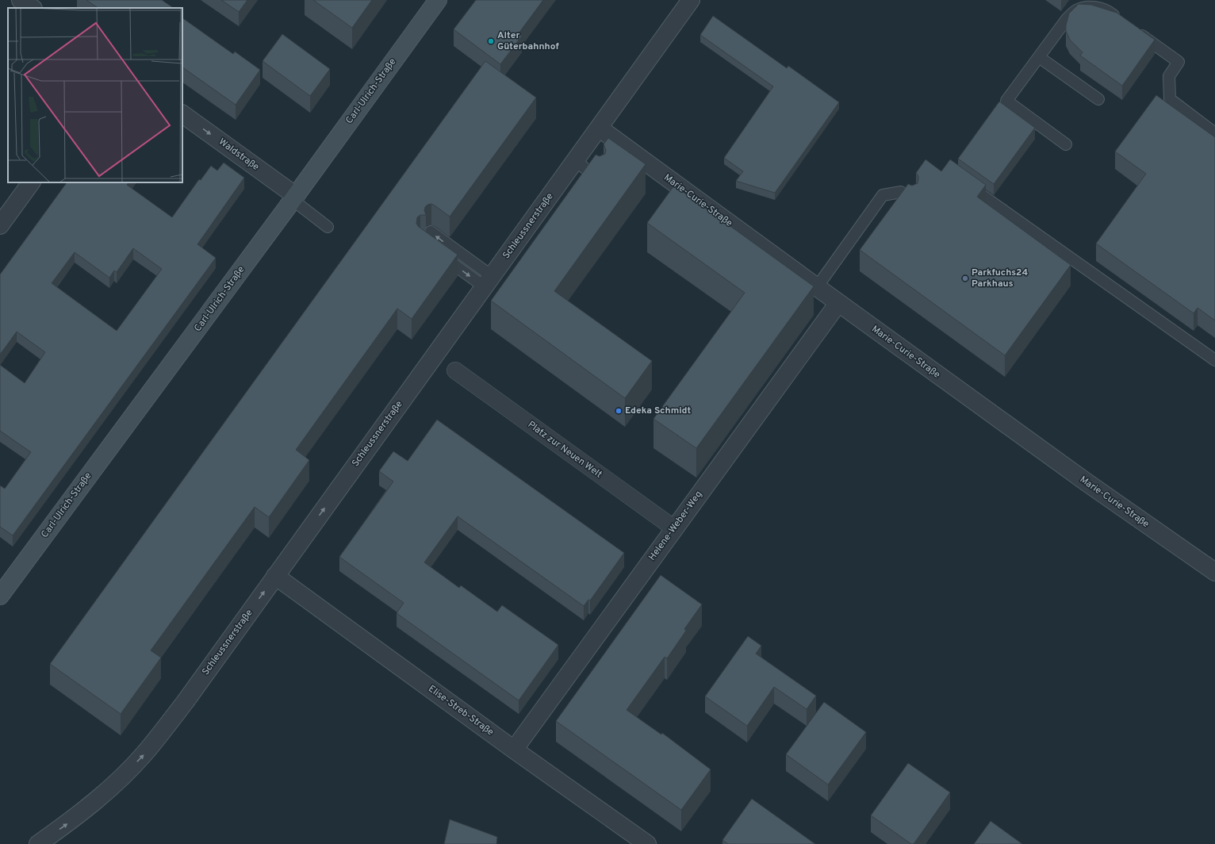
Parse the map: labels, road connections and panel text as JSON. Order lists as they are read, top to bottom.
{
  "streets": {
    "main road": ["Carl-Ulrich-Straße"],
    "street": [
      "Waldstraße",
      "Marie-Curie-Straße",
      "Schleussnerstraße",
      "Platz zur Neuen Welt",
      "Helene-Weber-Weg",
      "Elise-Streb-Straße"
    ]
  },
  "crossings": [
    ["Carl-Ulrich-Straße", "Waldstraße"],
    ["Marie-Curie-Straße", "Schleussnerstraße"],
    ["Marie-Curie-Straße", "Helene-Weber-Weg"],
    ["Schleussnerstraße", "Elise-Streb-Straße"],
    ["Platz zur Neuen Welt", "Helene-Weber-Weg"],
    ["Helene-Weber-Weg", "Elise-Streb-Straße"]
  ],
  "one_way": ["Waldstraße", "Schleussnerstraße"],
  "places": ["Alter Güterbahnhof", "Parkfuchs24 Parkhaus", "Edeka Schmidt"]
}
